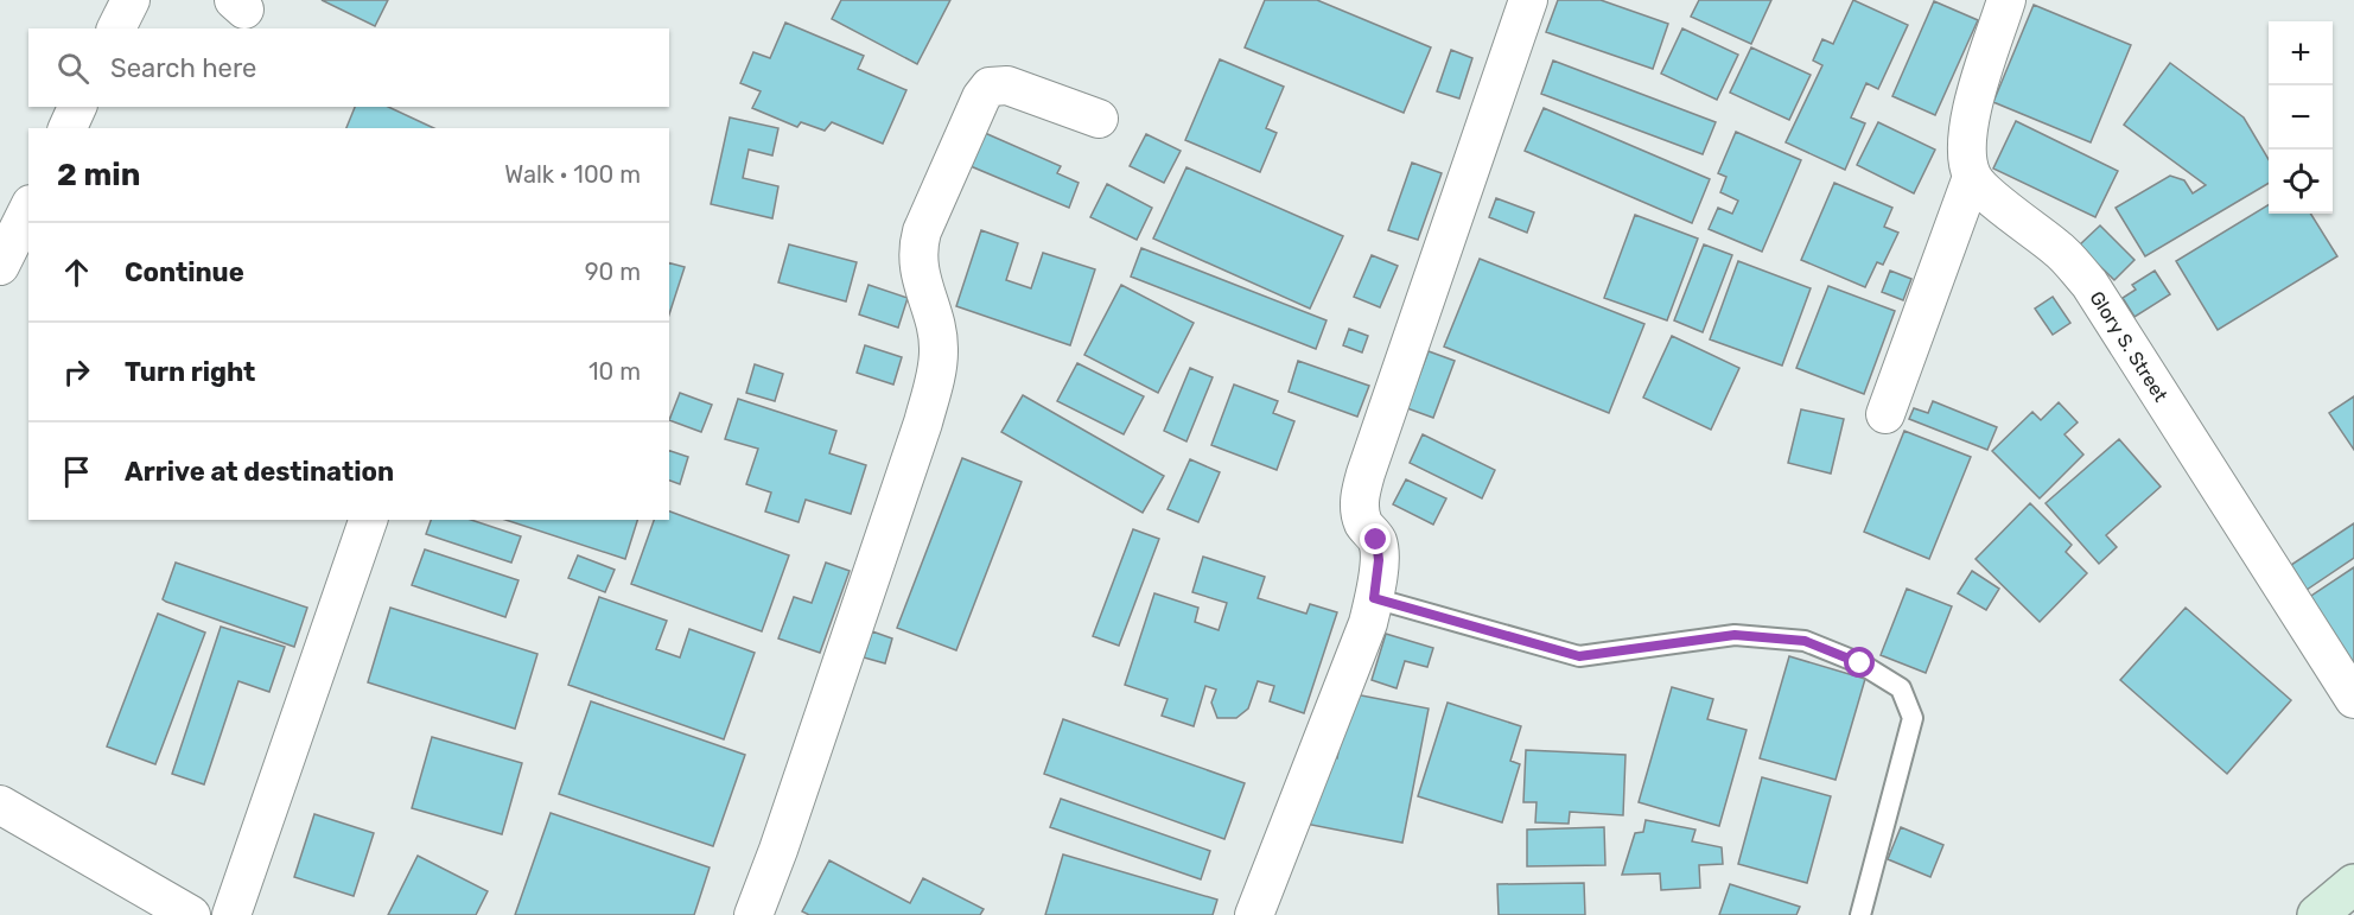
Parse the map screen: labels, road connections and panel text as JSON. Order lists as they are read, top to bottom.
{
  "streets": {
    "street": ["Glory S. Street"]
  },
  "page": {
    "map_buttons": ["+", "−"],
    "search": "Search here",
    "heading": ["2 min", "Walk · 100 m"],
    "list": [
      ["Continue", "90 m"],
      ["Turn right", "10 m"],
      "Arrive at destination"
    ]
  }
}
